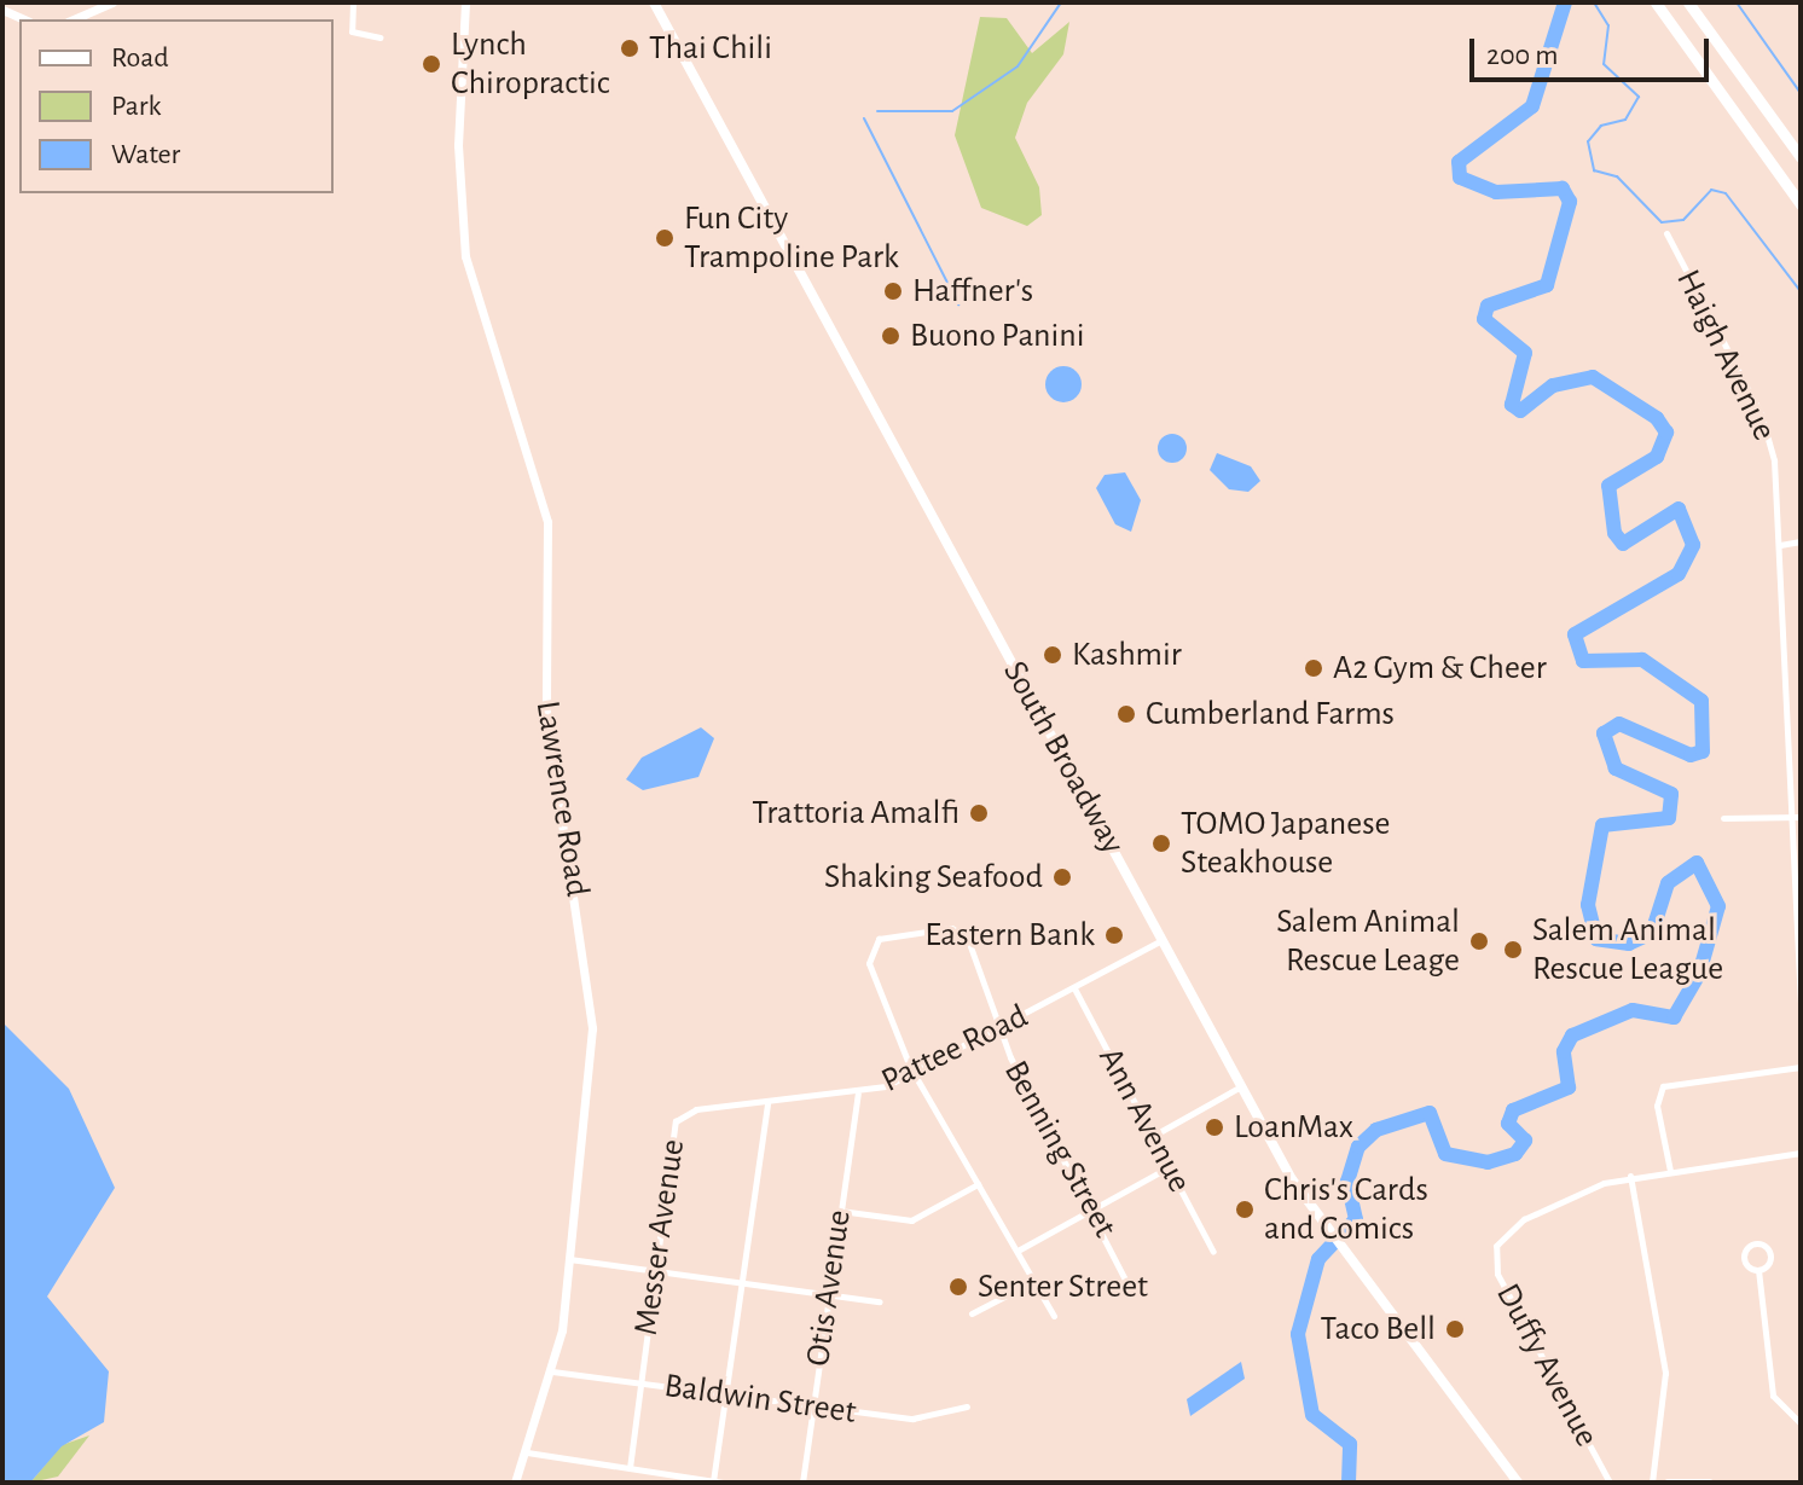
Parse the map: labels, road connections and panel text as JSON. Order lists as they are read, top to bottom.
{
  "streets": {
    "main road": ["South Broadway"],
    "street": [
      "Haigh Avenue",
      "Lawrence Road",
      "Pattee Road",
      "Ann Avenue",
      "Benning Street",
      "Messer Avenue",
      "Otis Avenue",
      "Duffy Avenue",
      "Baldwin Street"
    ]
  },
  "crossings": [
    ["South Broadway", "Pattee Road"],
    ["Lawrence Road", "Baldwin Street"],
    ["Pattee Road", "Ann Avenue"],
    ["Pattee Road", "Benning Street"],
    ["Pattee Road", "Messer Avenue"],
    ["Pattee Road", "Otis Avenue"],
    ["Messer Avenue", "Baldwin Street"],
    ["Otis Avenue", "Baldwin Street"]
  ],
  "places": [
    "Thai Chili",
    "Lynch Chiropractic",
    "Fun City Trampoline Park",
    "Haffner's",
    "Buono Panini",
    "Kashmir",
    "A2 Gym & Cheer",
    "Cumberland Farms",
    "Trattoria Amalfi",
    "TOMO Japanese Steakhouse",
    "Shaking Seafood",
    "Eastern Bank",
    "Salem Animal Rescue Leage",
    "Salem Animal Rescue League",
    "LoanMax",
    "Chris's Cards and Comics",
    "Senter Street",
    "Taco Bell"
  ],
  "legend": ["Road", "Park", "Water"],
  "scale_bar": "200 m"
}
